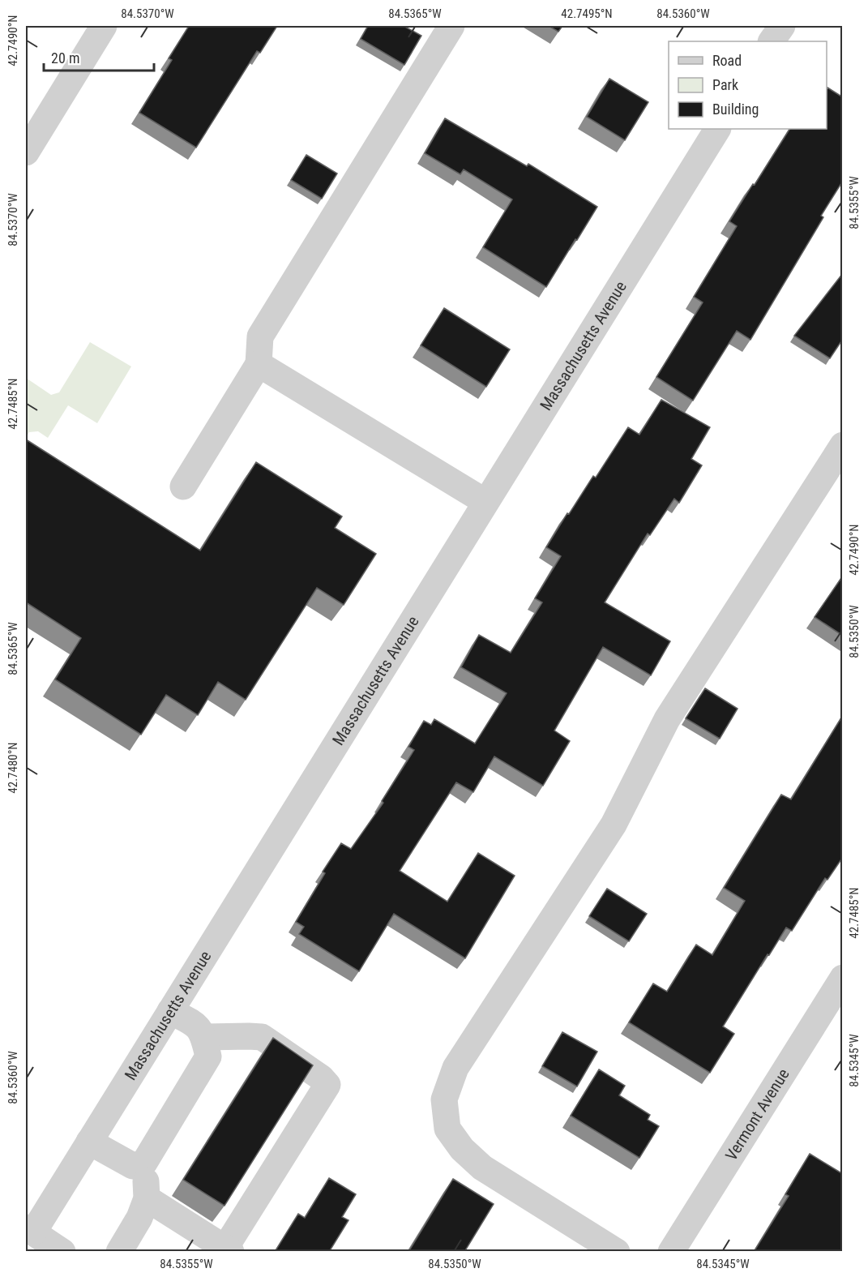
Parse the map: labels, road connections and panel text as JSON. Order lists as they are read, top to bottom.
{
  "streets": {
    "street": ["Massachusetts Avenue", "Vermont Avenue"]
  },
  "legend": ["Road", "Park", "Building"],
  "scale_bar": "20 m",
  "coordinates": [
    "84.5370°W",
    "84.5365°W",
    "42.7495°N",
    "84.5360°W",
    "42.7490°N",
    "84.5355°W",
    "42.7485°N",
    "84.5350°W",
    "42.7480°N",
    "84.5345°W"
  ]
}
